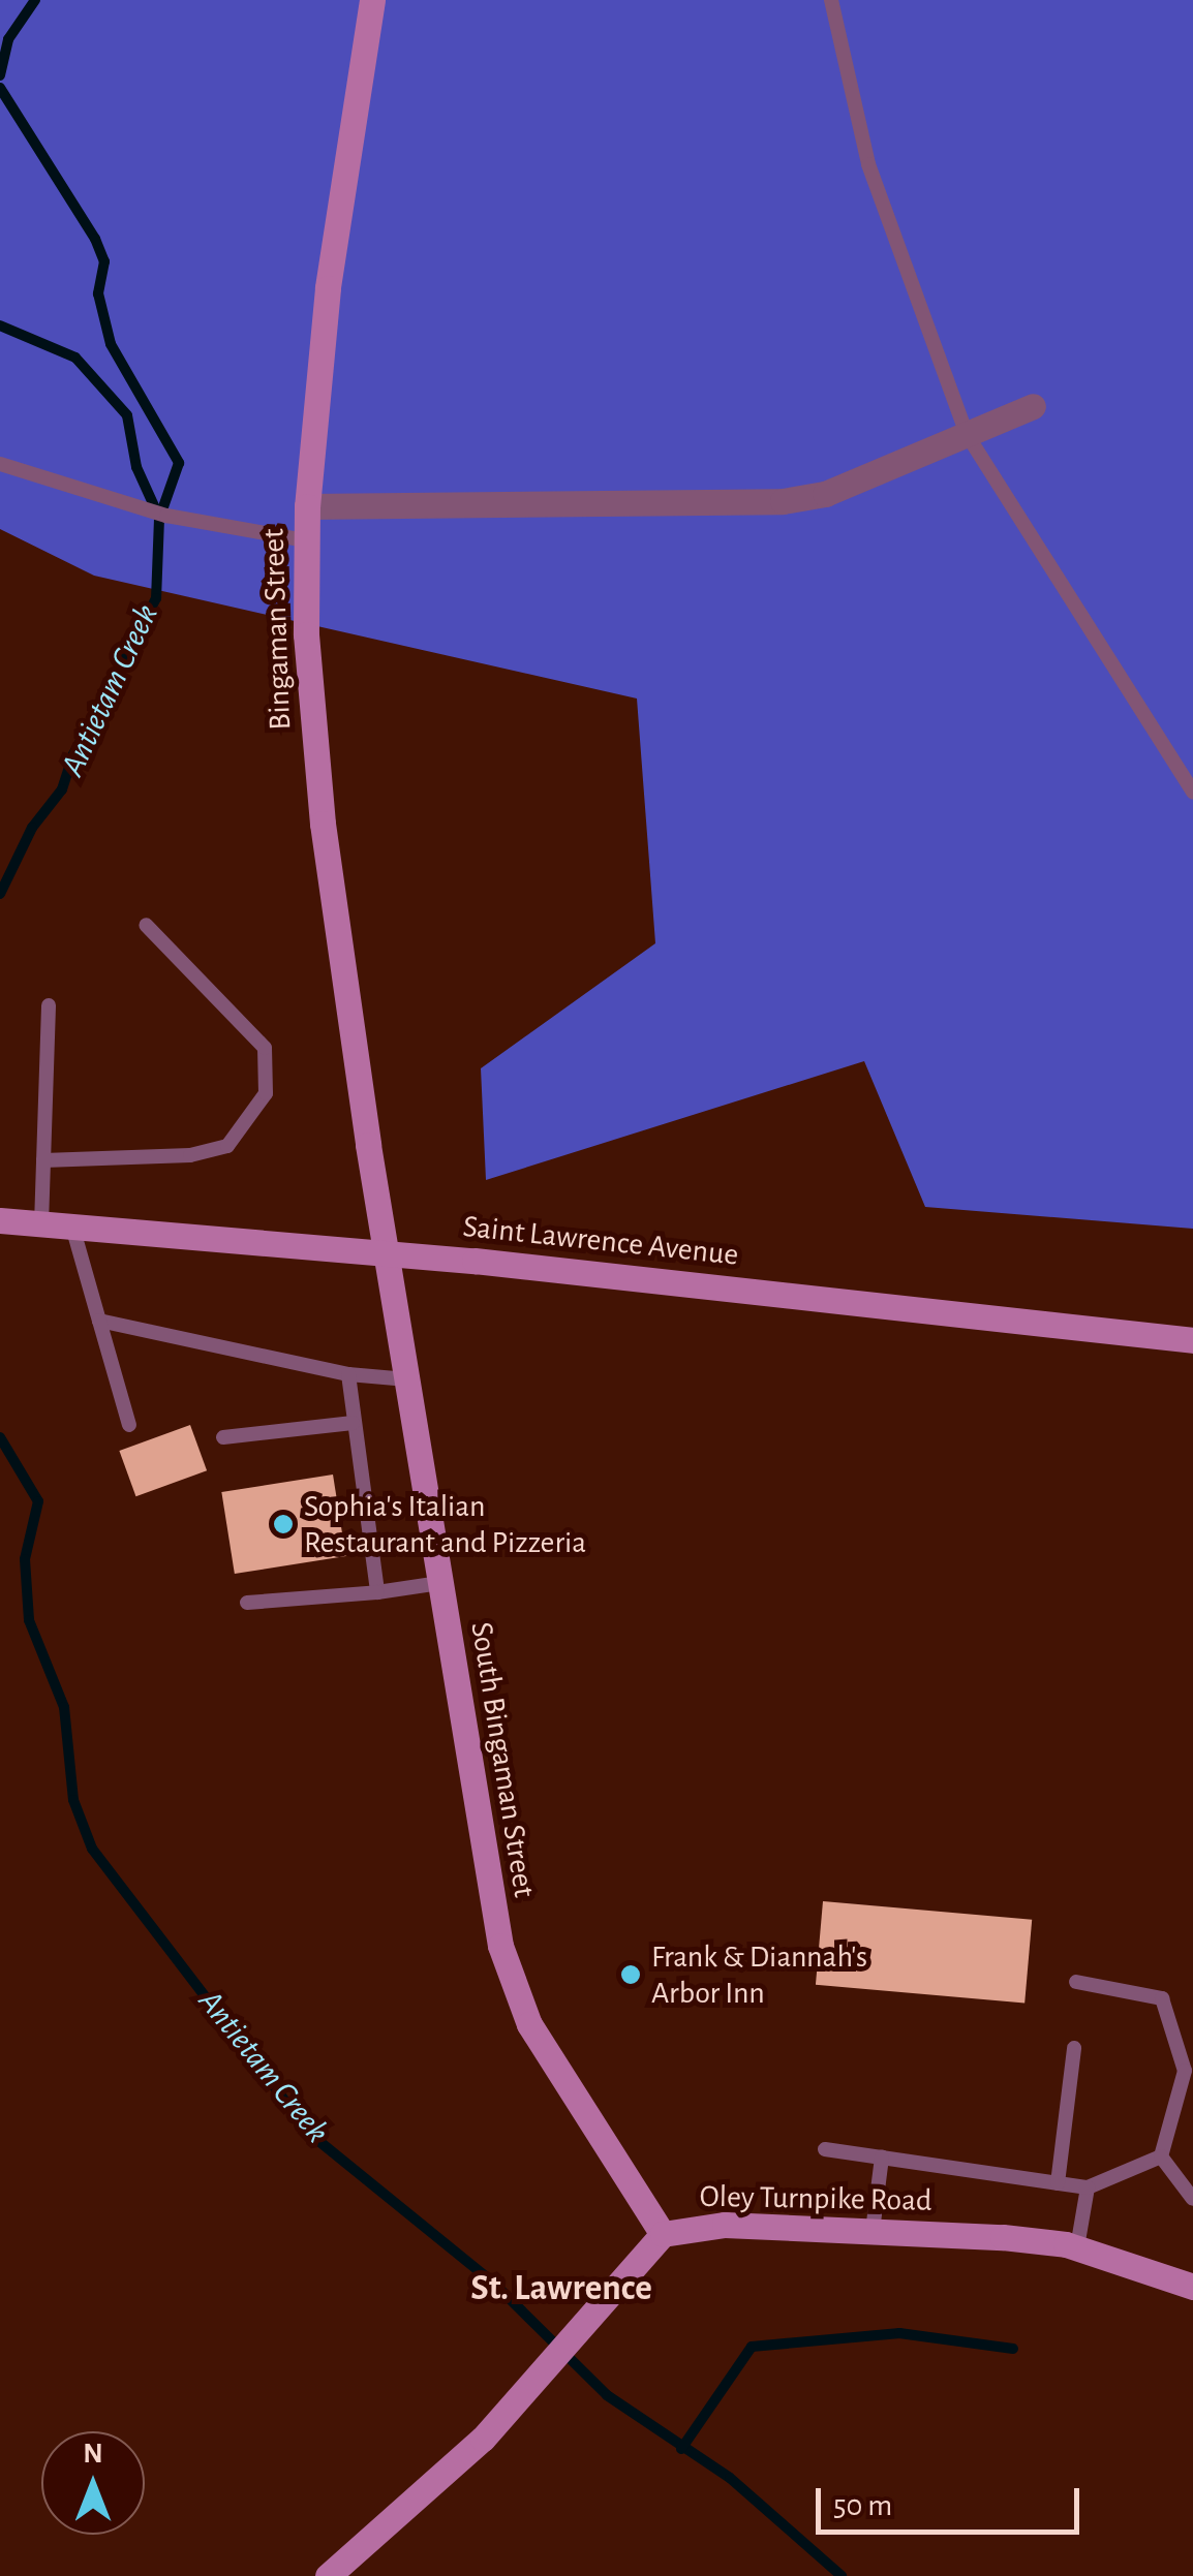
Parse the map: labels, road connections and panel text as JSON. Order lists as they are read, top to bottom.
{
  "streets": {
    "street": [
      "Bingaman Street",
      "Saint Lawrence Avenue",
      "South Bingaman Street",
      "Oley Turnpike Road"
    ]
  },
  "crossings": [
    ["Bingaman Street", "Saint Lawrence Avenue"],
    ["Bingaman Street", "South Bingaman Street"],
    ["Saint Lawrence Avenue", "South Bingaman Street"],
    ["South Bingaman Street", "Oley Turnpike Road"]
  ],
  "districts": ["St. Lawrence"],
  "water": ["Antietam Creek"],
  "places": ["Sophia's Italian Restaurant and Pizzeria", "Frank & Diannah's Arbor Inn"],
  "scale_bar": "50 m",
  "north": "top"
}
